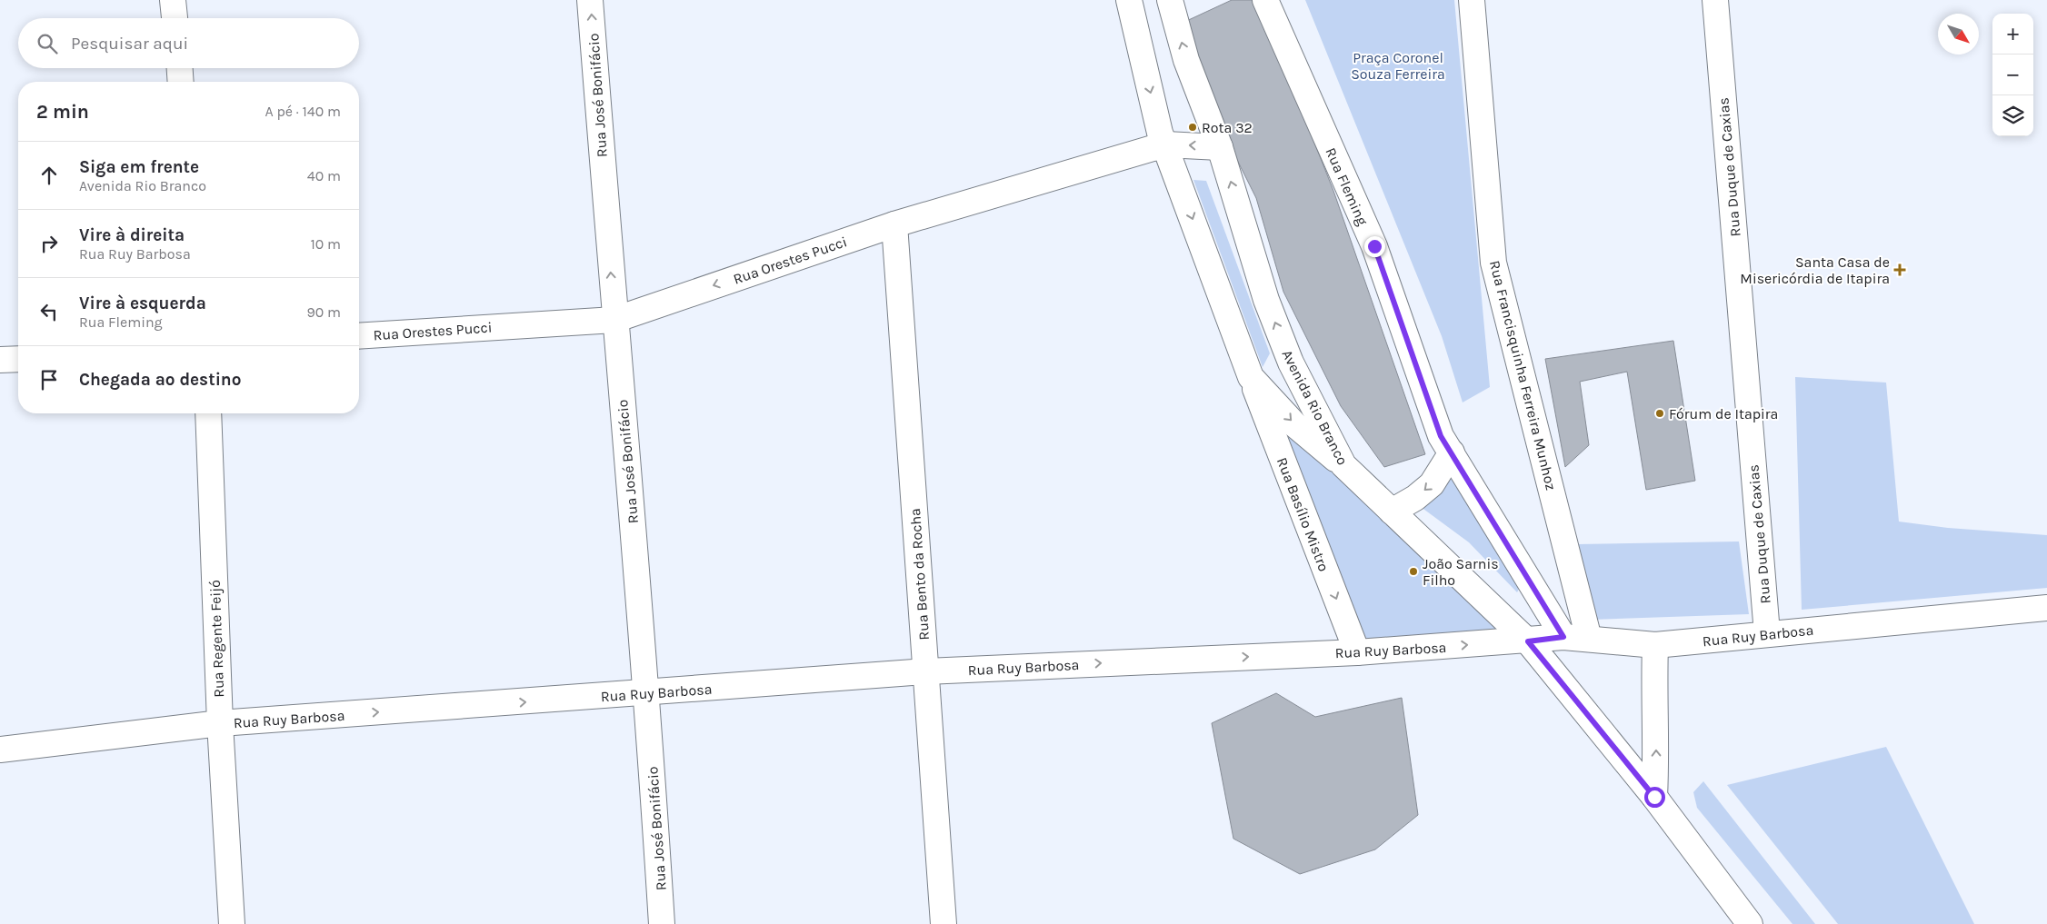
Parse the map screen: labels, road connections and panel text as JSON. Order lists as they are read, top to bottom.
{
  "streets": {
    "street": [
      "Rua José Bonifácio",
      "Rua Duque de Caxias",
      "Rua Fleming",
      "Rua Orestes Pucci",
      "Rua Francisquinha Ferreira Munhoz",
      "Avenida Rio Branco",
      "Rua Basílio Mistro",
      "Rua Bento da Rocha",
      "Rua Ruy Barbosa",
      "Rua Regente Feijó"
    ]
  },
  "crossings": [
    ["Rua José Bonifácio", "Rua Orestes Pucci"],
    ["Rua José Bonifácio", "Rua Ruy Barbosa"],
    ["Rua Duque de Caxias", "Rua Ruy Barbosa"],
    ["Rua Fleming", "Rua Ruy Barbosa"],
    ["Rua Orestes Pucci", "Avenida Rio Branco"],
    ["Rua Orestes Pucci", "Rua Basílio Mistro"],
    ["Rua Orestes Pucci", "Rua Bento da Rocha"],
    ["Rua Francisquinha Ferreira Munhoz", "Rua Ruy Barbosa"],
    ["Avenida Rio Branco", "Rua Ruy Barbosa"],
    ["Rua Basílio Mistro", "Rua Ruy Barbosa"],
    ["Rua Bento da Rocha", "Rua Ruy Barbosa"],
    ["Rua Ruy Barbosa", "Rua Regente Feijó"]
  ],
  "one_way": [
    "Rua Orestes Pucci",
    "Avenida Rio Branco",
    "Rua Basílio Mistro",
    "Rua Ruy Barbosa"
  ],
  "parks": ["Praça Coronel Souza Ferreira"],
  "places": {
    "other": ["Rota 32", "Fórum de Itapira", "João Sarnis Filho"],
    "health": ["Santa Casa de Misericórdia de Itapira"]
  },
  "north": "bottom right",
  "page": {
    "map_buttons": ["+", "−"],
    "search": "Pesquisar aqui",
    "heading": ["2 min", "A pé · 140 m"],
    "list": [
      ["Siga em frente", "Avenida Rio Branco", "40 m"],
      ["Vire à direita", "Rua Ruy Barbosa", "10 m"],
      ["Vire à esquerda", "Rua Fleming", "90 m"],
      "Chegada ao destino"
    ]
  }
}
